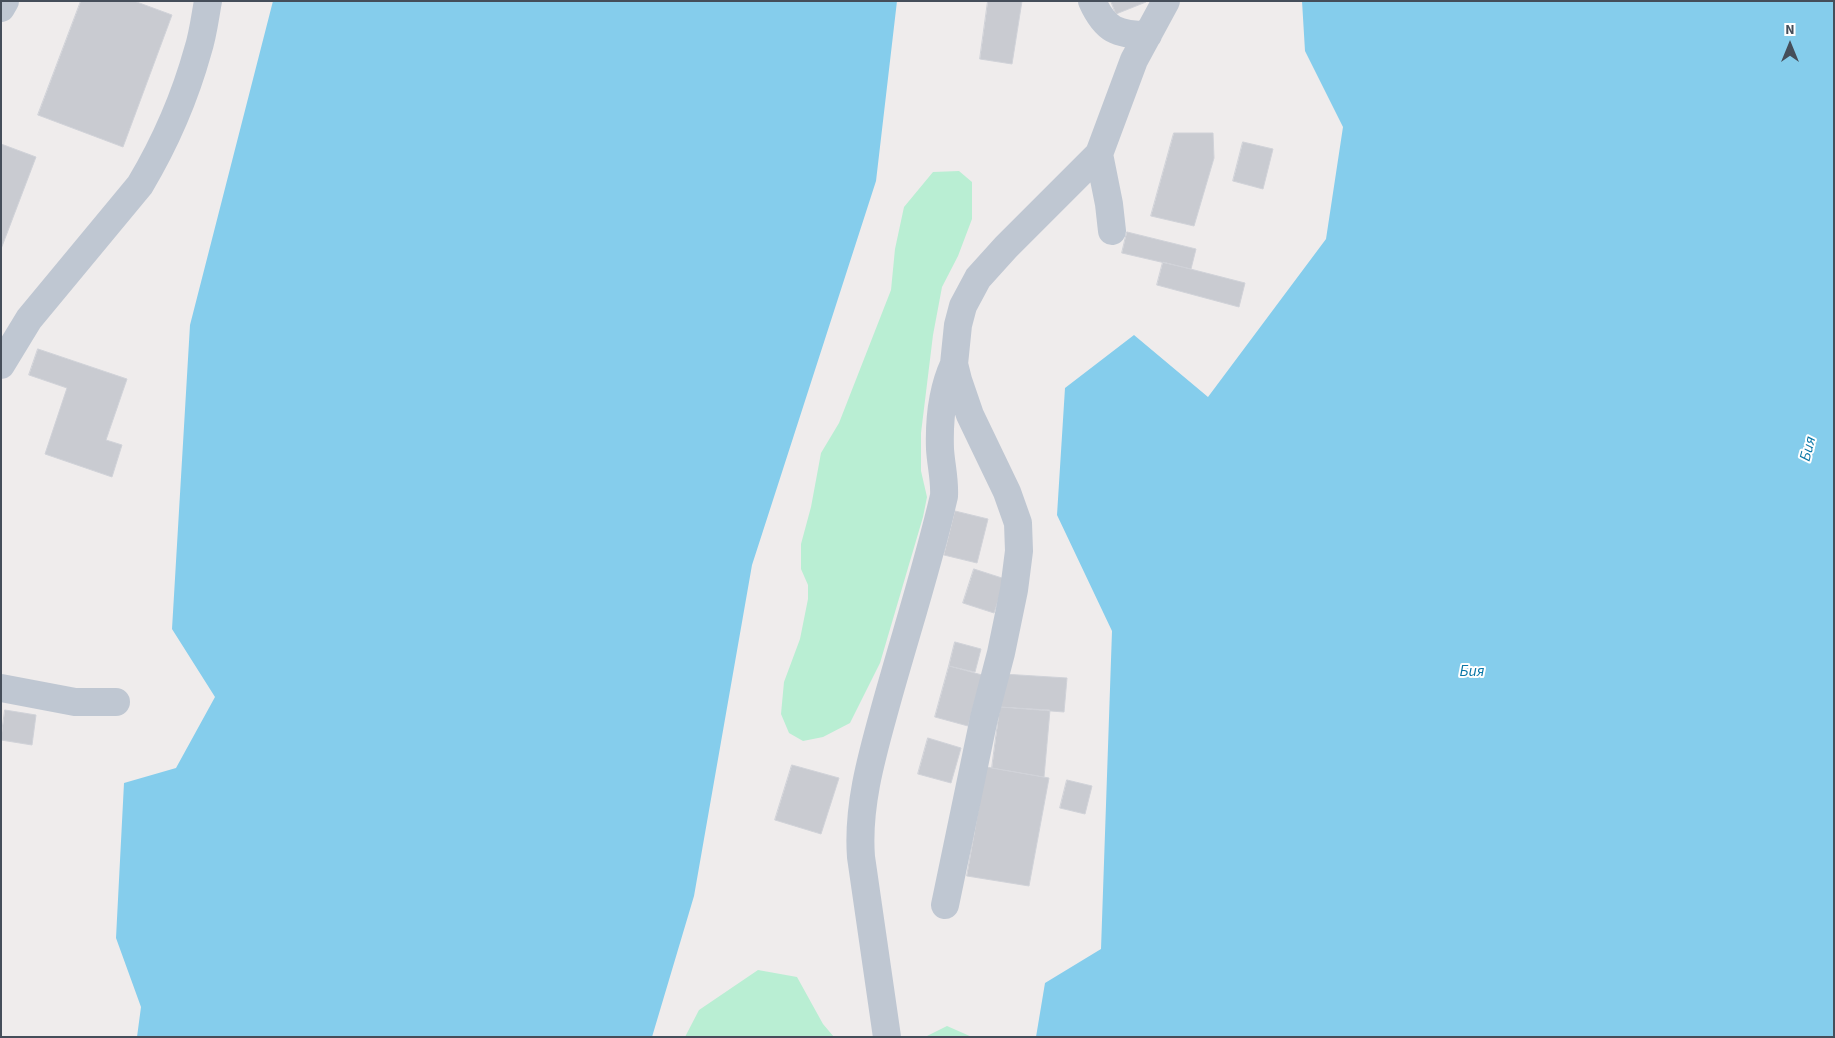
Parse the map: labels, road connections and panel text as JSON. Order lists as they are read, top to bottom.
{
  "water": ["Бия"],
  "north": "top"
}
